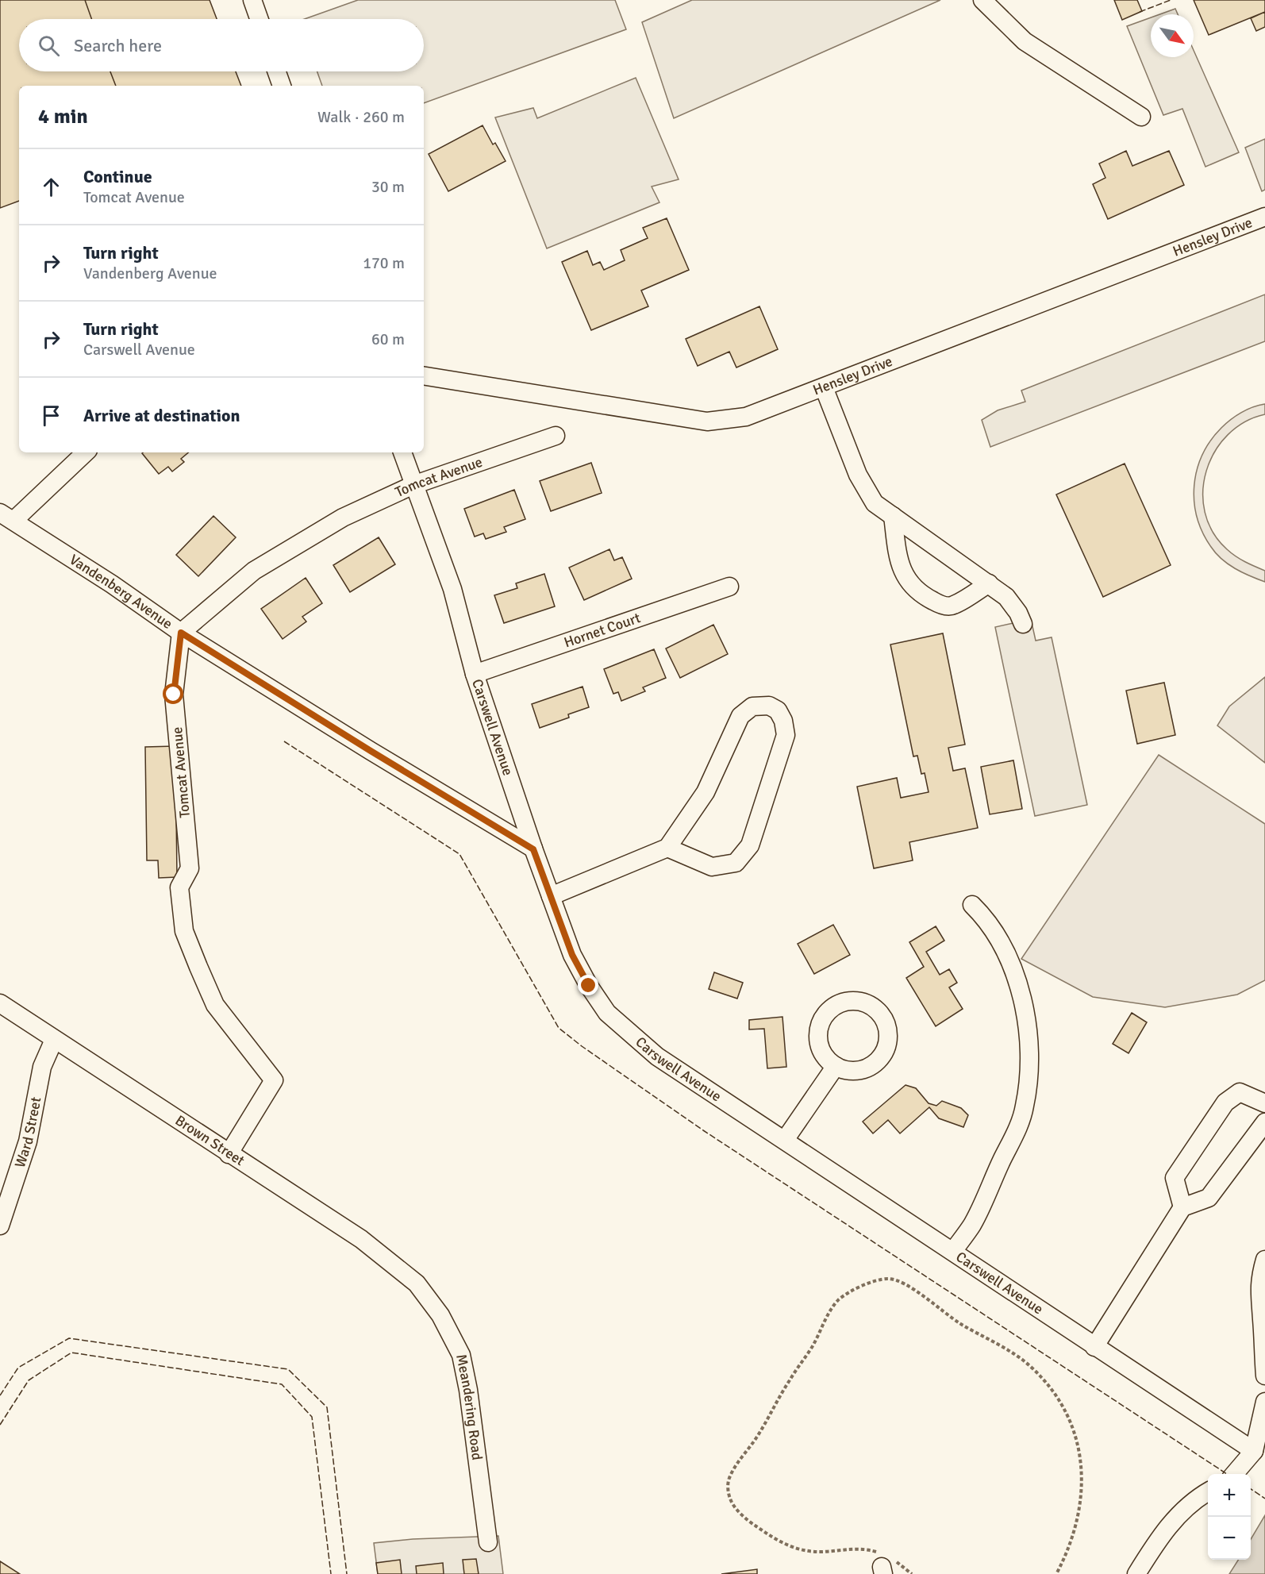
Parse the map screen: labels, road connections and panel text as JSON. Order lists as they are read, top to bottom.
{
  "streets": {
    "street": [
      "Hensley Drive",
      "Tomcat Avenue",
      "Vandenberg Avenue",
      "Hornet Court",
      "Carswell Avenue",
      "Ward Street",
      "Brown Street",
      "Meandering Road"
    ]
  },
  "crossings": [
    ["Tomcat Avenue", "Vandenberg Avenue"],
    ["Tomcat Avenue", "Carswell Avenue"],
    ["Tomcat Avenue", "Brown Street"],
    ["Vandenberg Avenue", "Carswell Avenue"],
    ["Hornet Court", "Carswell Avenue"],
    ["Ward Street", "Brown Street"],
    ["Brown Street", "Meandering Road"]
  ],
  "north": "bottom right",
  "page": {
    "search": "Search here",
    "heading": ["4 min", "Walk · 260 m"],
    "list": [
      ["Continue", "Tomcat Avenue", "30 m"],
      ["Turn right", "Vandenberg Avenue", "170 m"],
      ["Turn right", "Carswell Avenue", "60 m"],
      "Arrive at destination"
    ],
    "map_buttons": ["+", "−"]
  }
}
